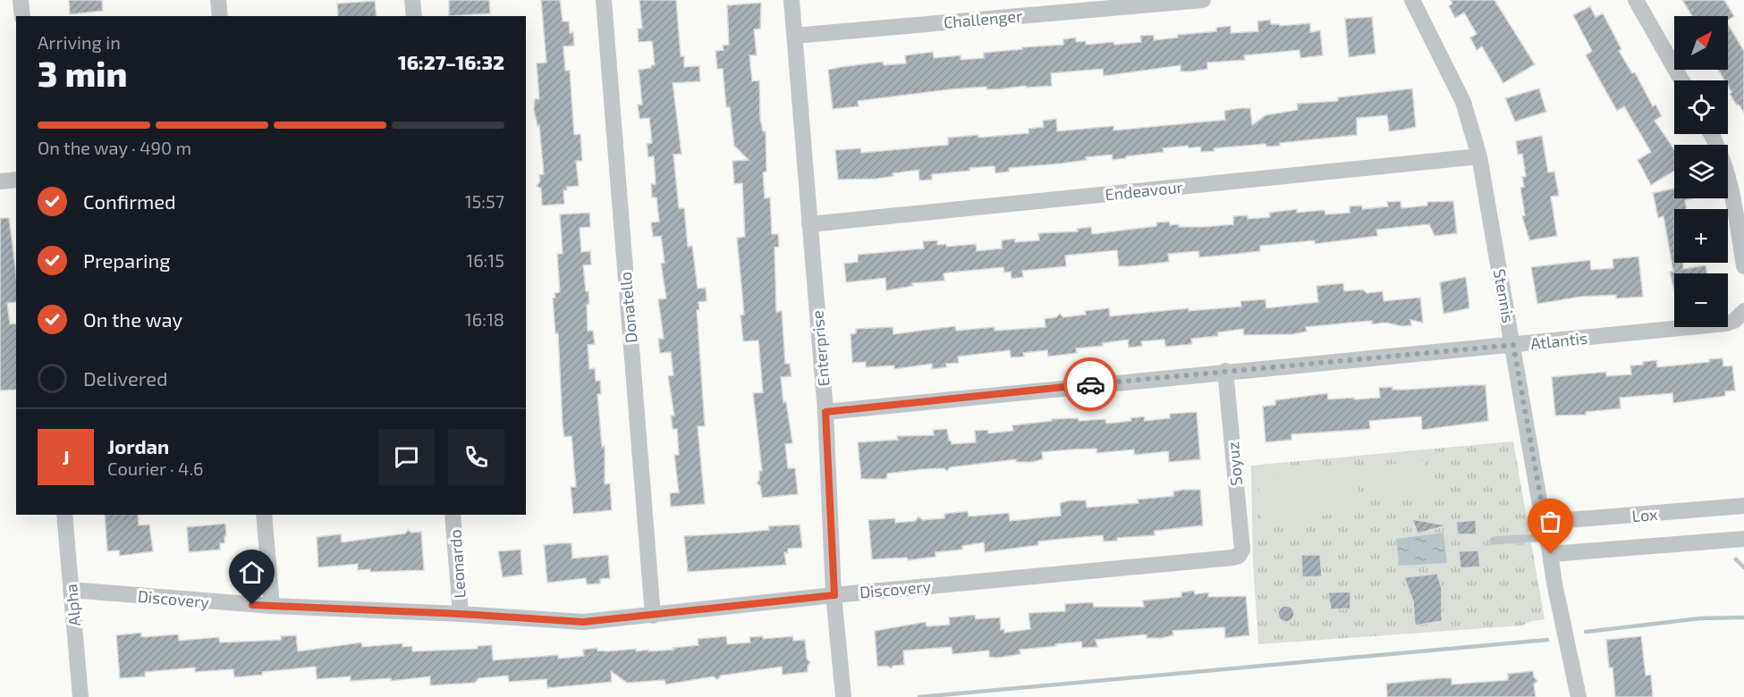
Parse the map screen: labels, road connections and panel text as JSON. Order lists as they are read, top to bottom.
{
  "streets": {
    "street": [
      "Challenger",
      "Endeavour",
      "Stennis",
      "Donatello",
      "Atlantis",
      "Enterprise",
      "Soyuz",
      "Lox",
      "Leonardo",
      "Discovery",
      "Alpha"
    ]
  },
  "crossings": [
    ["Challenger", "Enterprise"],
    ["Endeavour", "Stennis"],
    ["Endeavour", "Enterprise"],
    ["Stennis", "Atlantis"],
    ["Stennis", "Lox"],
    ["Donatello", "Discovery"],
    ["Atlantis", "Enterprise"],
    ["Atlantis", "Soyuz"],
    ["Enterprise", "Discovery"],
    ["Soyuz", "Discovery"],
    ["Leonardo", "Discovery"],
    ["Discovery", "Alpha"]
  ],
  "north": "top right",
  "page": {
    "map_buttons": ["+", "−"],
    "heading": ["3 min", "Arriving in", "16:27–16:32"],
    "panel": ["Jordan", "Courier · 4.6"],
    "bar": "On the way · 490 m",
    "list": [
      ["Confirmed", "15:57"],
      ["Preparing", "16:15"],
      ["On the way", "16:18"],
      "Delivered"
    ],
    "round": "J"
  }
}
